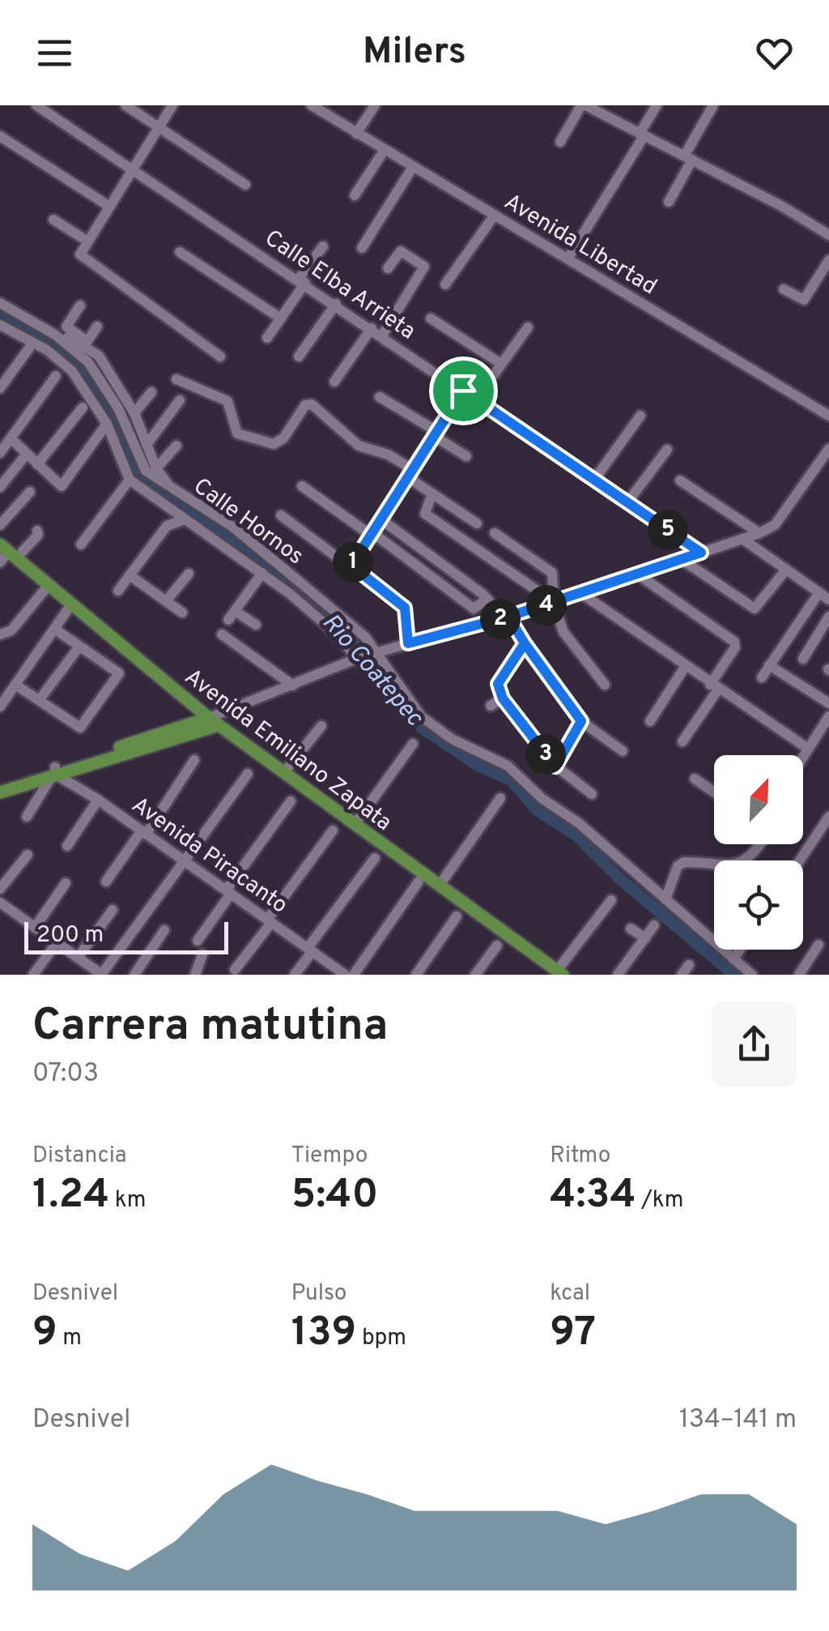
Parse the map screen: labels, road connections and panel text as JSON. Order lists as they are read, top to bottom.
{
  "streets": {
    "main road": ["Avenida Emiliano Zapata"],
    "street": [
      "Avenida Libertad",
      "Calle Elba Arrieta",
      "Calle Hornos",
      "Avenida Piracanto"
    ]
  },
  "water": ["Rio Coatepec"],
  "scale_bar": "200 m",
  "north": "top right",
  "page": {
    "header": "Milers",
    "pins": [
      "5",
      "1",
      "4",
      "2",
      "3"
    ],
    "scale": "200 m",
    "heading": ["Carrera matutina", "07:03"],
    "stats": [
      ["Distancia", "1.24 km"],
      ["Tiempo", "5:40"],
      ["Ritmo", "4:34 /km"],
      ["Desnivel", "9 m"],
      ["Pulso", "139 bpm"],
      ["kcal", "97"]
    ],
    "chart": ["Desnivel", "134–141 m"]
  }
}
